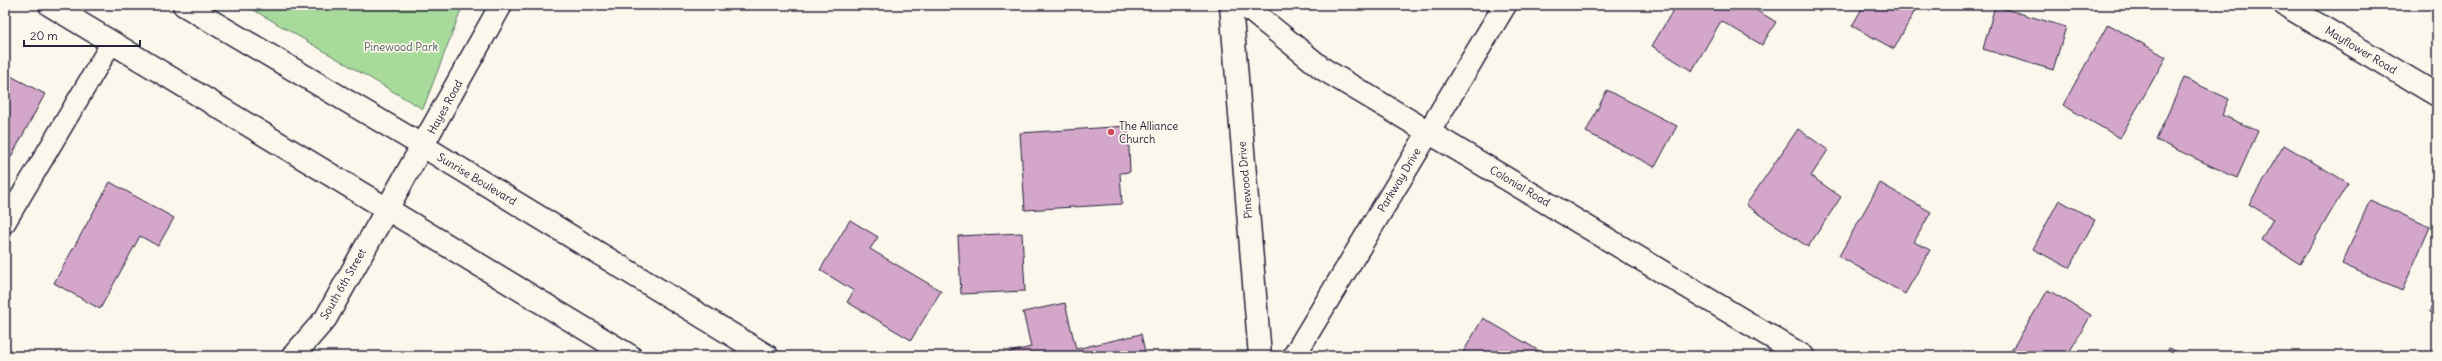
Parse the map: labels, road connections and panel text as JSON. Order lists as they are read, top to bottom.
{
  "streets": {
    "street": [
      "Mayflower Road",
      "Hayes Road",
      "Sunrise Boulevard",
      "Pinewood Drive",
      "Parkway Drive",
      "Colonial Road",
      "South 6th Street"
    ]
  },
  "crossings": [
    ["Hayes Road", "Sunrise Boulevard"],
    ["Hayes Road", "South 6th Street"],
    ["Parkway Drive", "Colonial Road"]
  ],
  "parks": ["Pinewood Park"],
  "places": ["The Alliance Church"],
  "scale_bar": "20 m"
}
